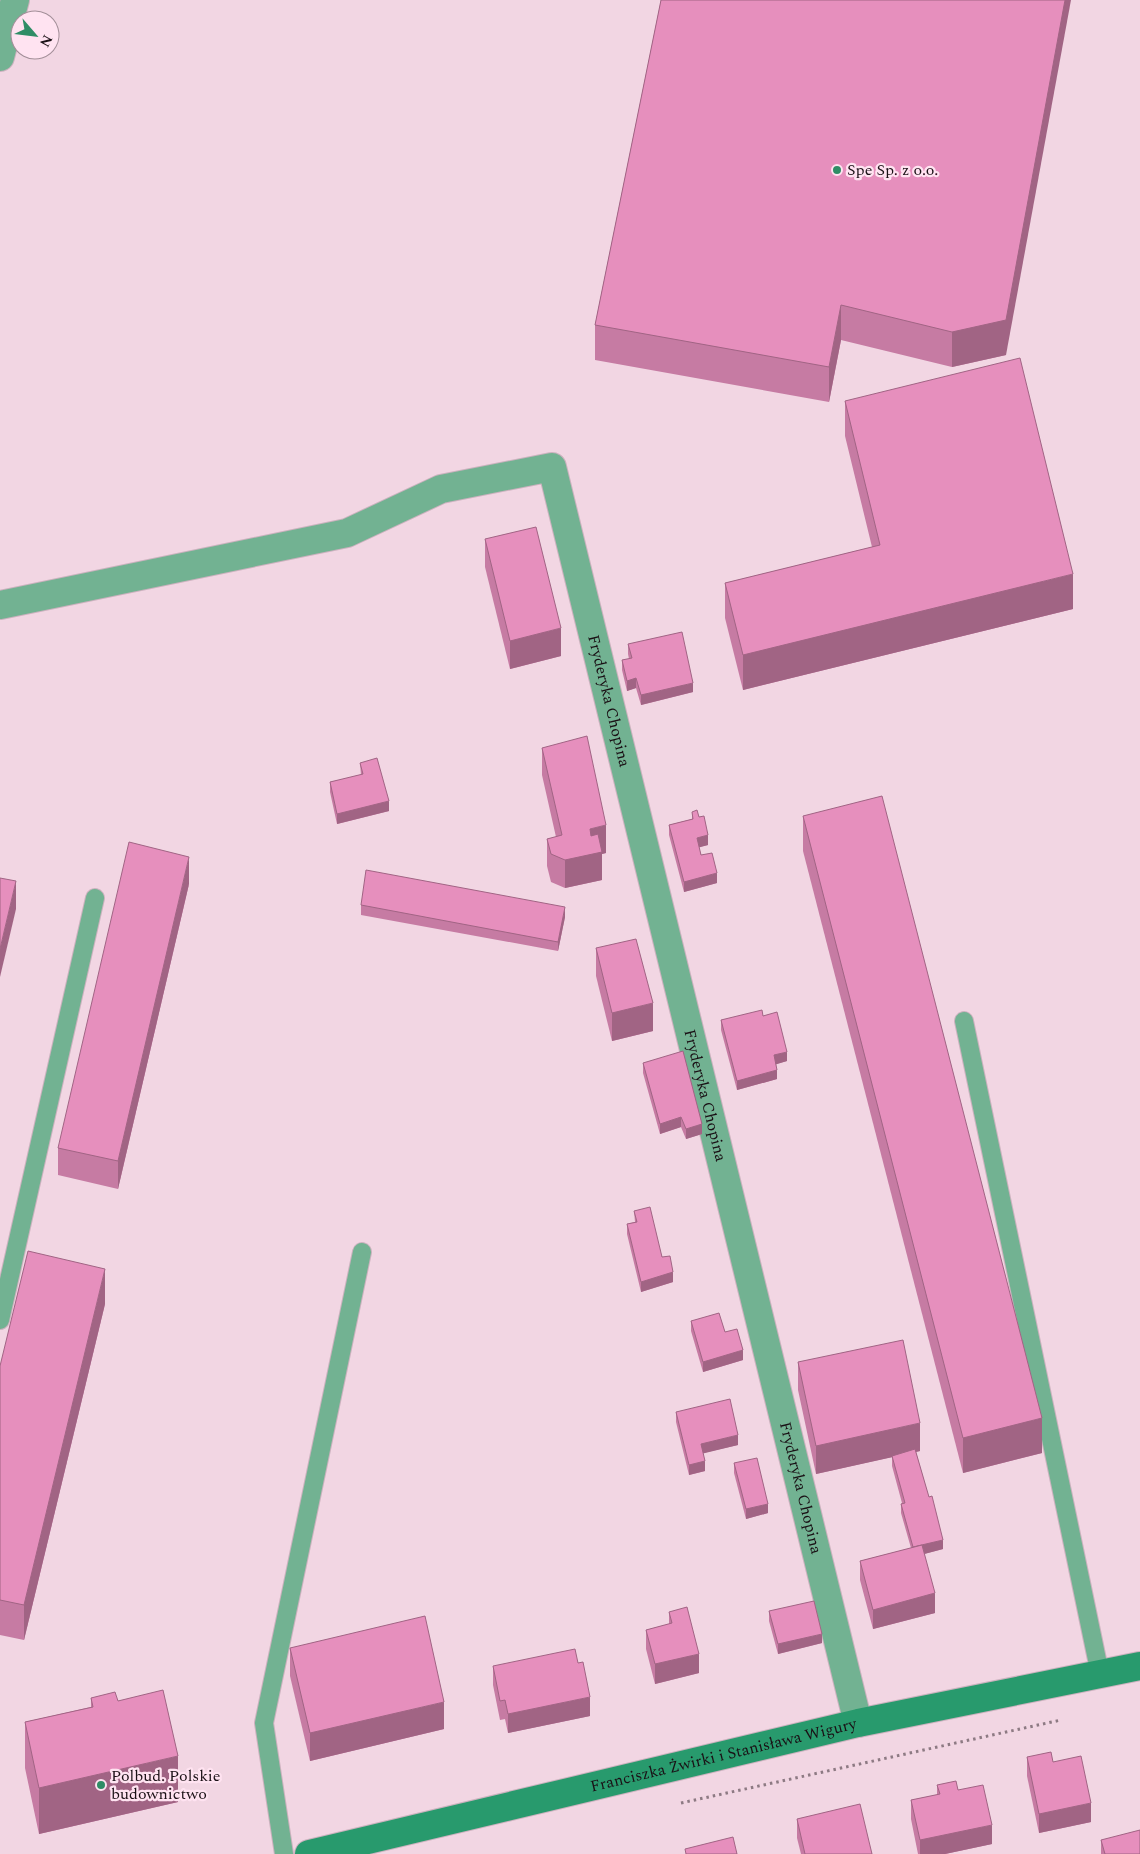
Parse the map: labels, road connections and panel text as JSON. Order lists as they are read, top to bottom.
{
  "streets": {
    "street": ["Fryderyka Chopina", "Franciszka Żwirki i Stanisława Wigury"]
  },
  "crossings": [
    ["Fryderyka Chopina", "Franciszka Żwirki i Stanisława Wigury"]
  ],
  "places": ["Spe Sp. z o.o.", "Polbud. Polskie budownictwo"],
  "north": "bottom right"
}
